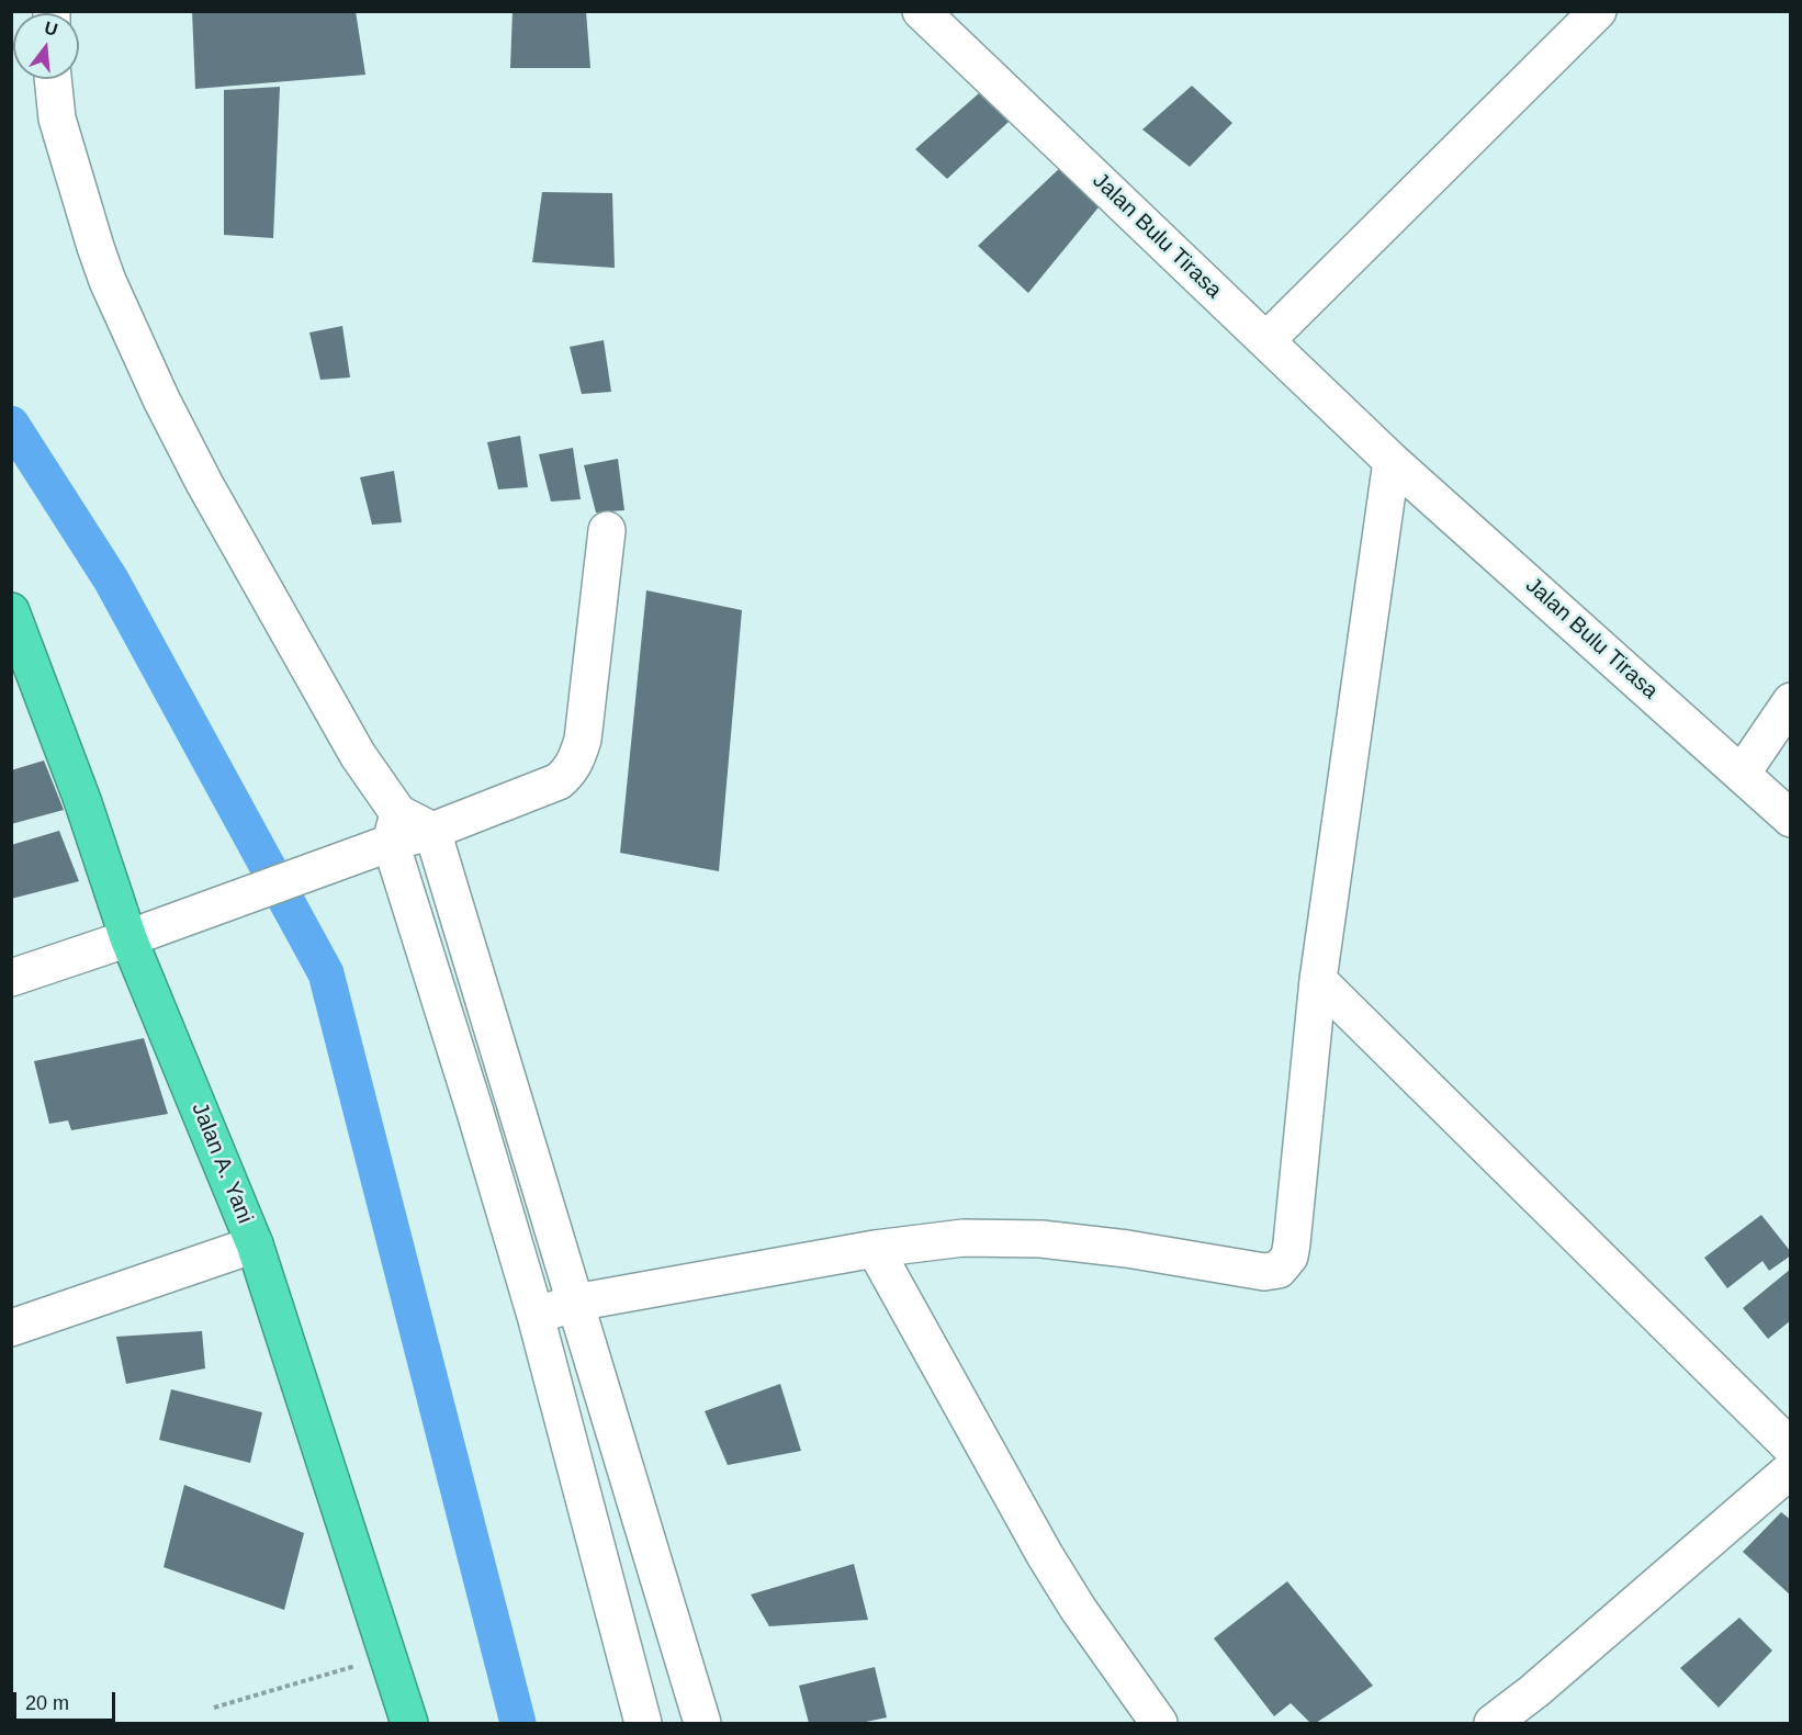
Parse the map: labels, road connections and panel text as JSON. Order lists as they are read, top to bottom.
{
  "streets": {
    "highway": ["Jalan A. Yani"],
    "street": ["Jalan Bulu Tirasa"]
  },
  "scale_bar": "20 m",
  "north": "top"
}
